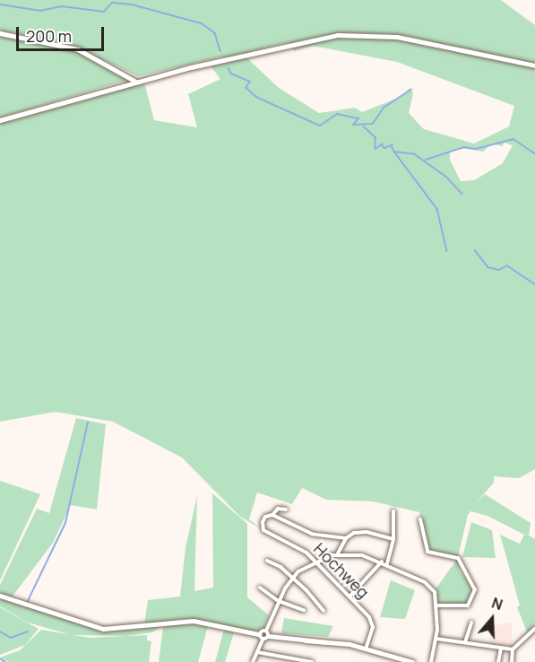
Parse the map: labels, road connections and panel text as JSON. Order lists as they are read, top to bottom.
{
  "streets": {
    "street": ["Hochweg"]
  },
  "scale_bar": "200 m",
  "north": "top"
}
